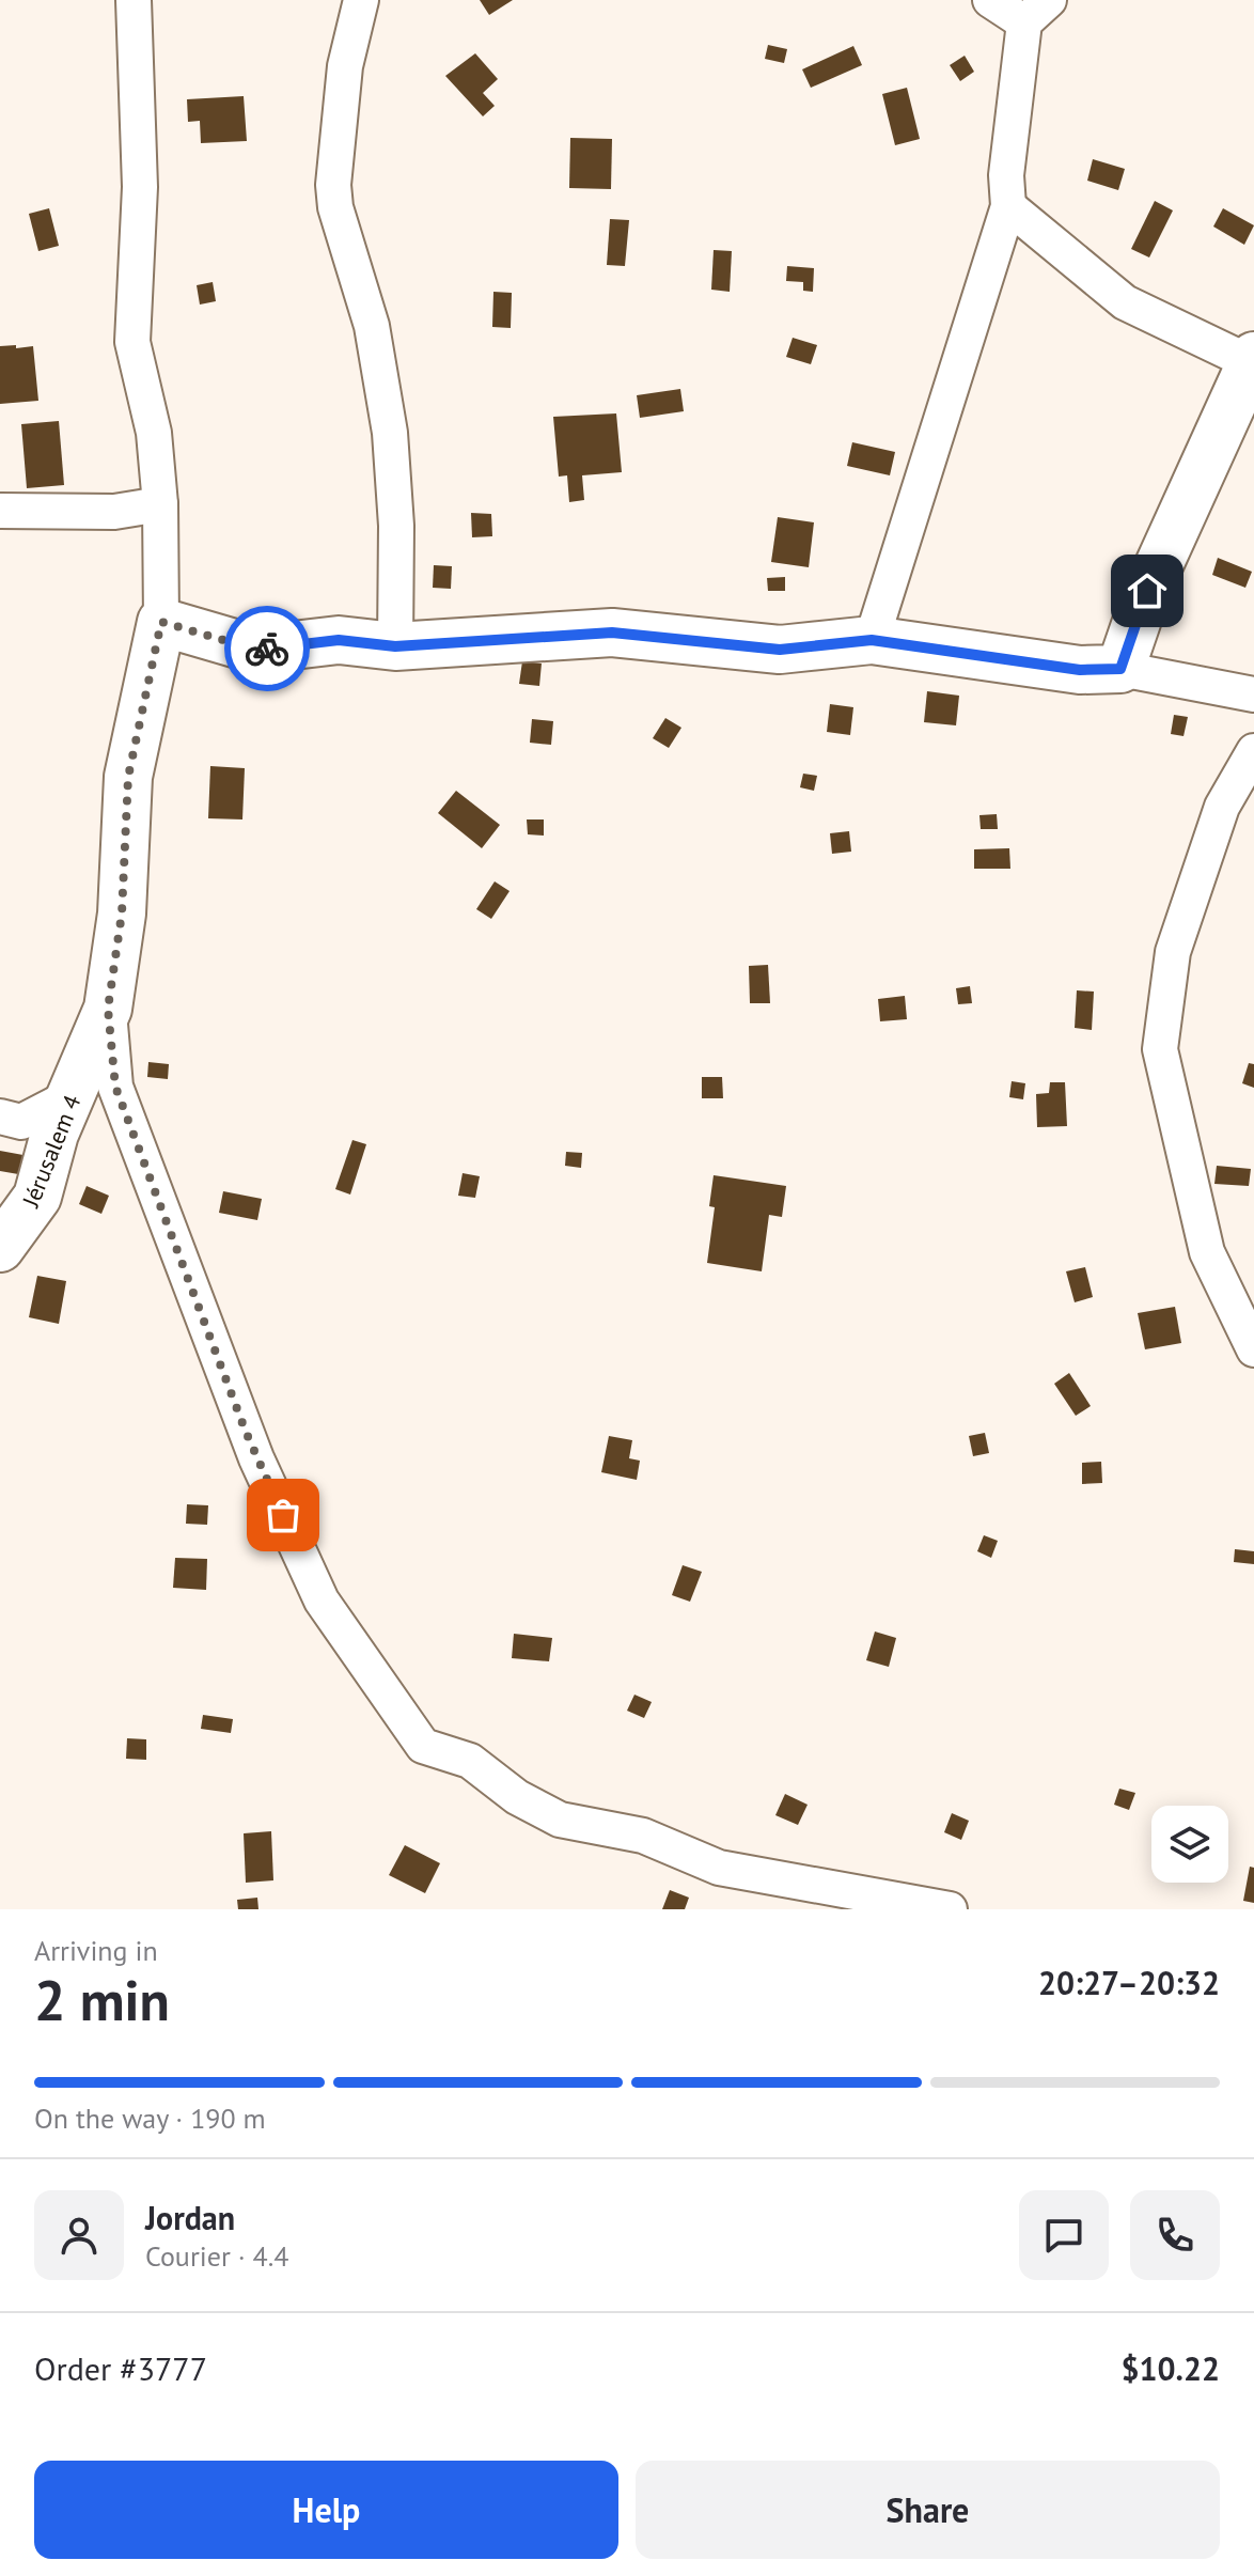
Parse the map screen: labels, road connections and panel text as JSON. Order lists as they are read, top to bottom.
{
  "streets": {
    "street": ["Jérusalem 4"]
  },
  "page": {
    "heading": ["2 min", "Arriving in", "20:27–20:32"],
    "panel": [
      "Jordan",
      "Courier · 4.4",
      "Order #3777",
      "$10.22"
    ],
    "bar": "On the way · 190 m",
    "buttons": ["Help", "Share"]
  }
}
